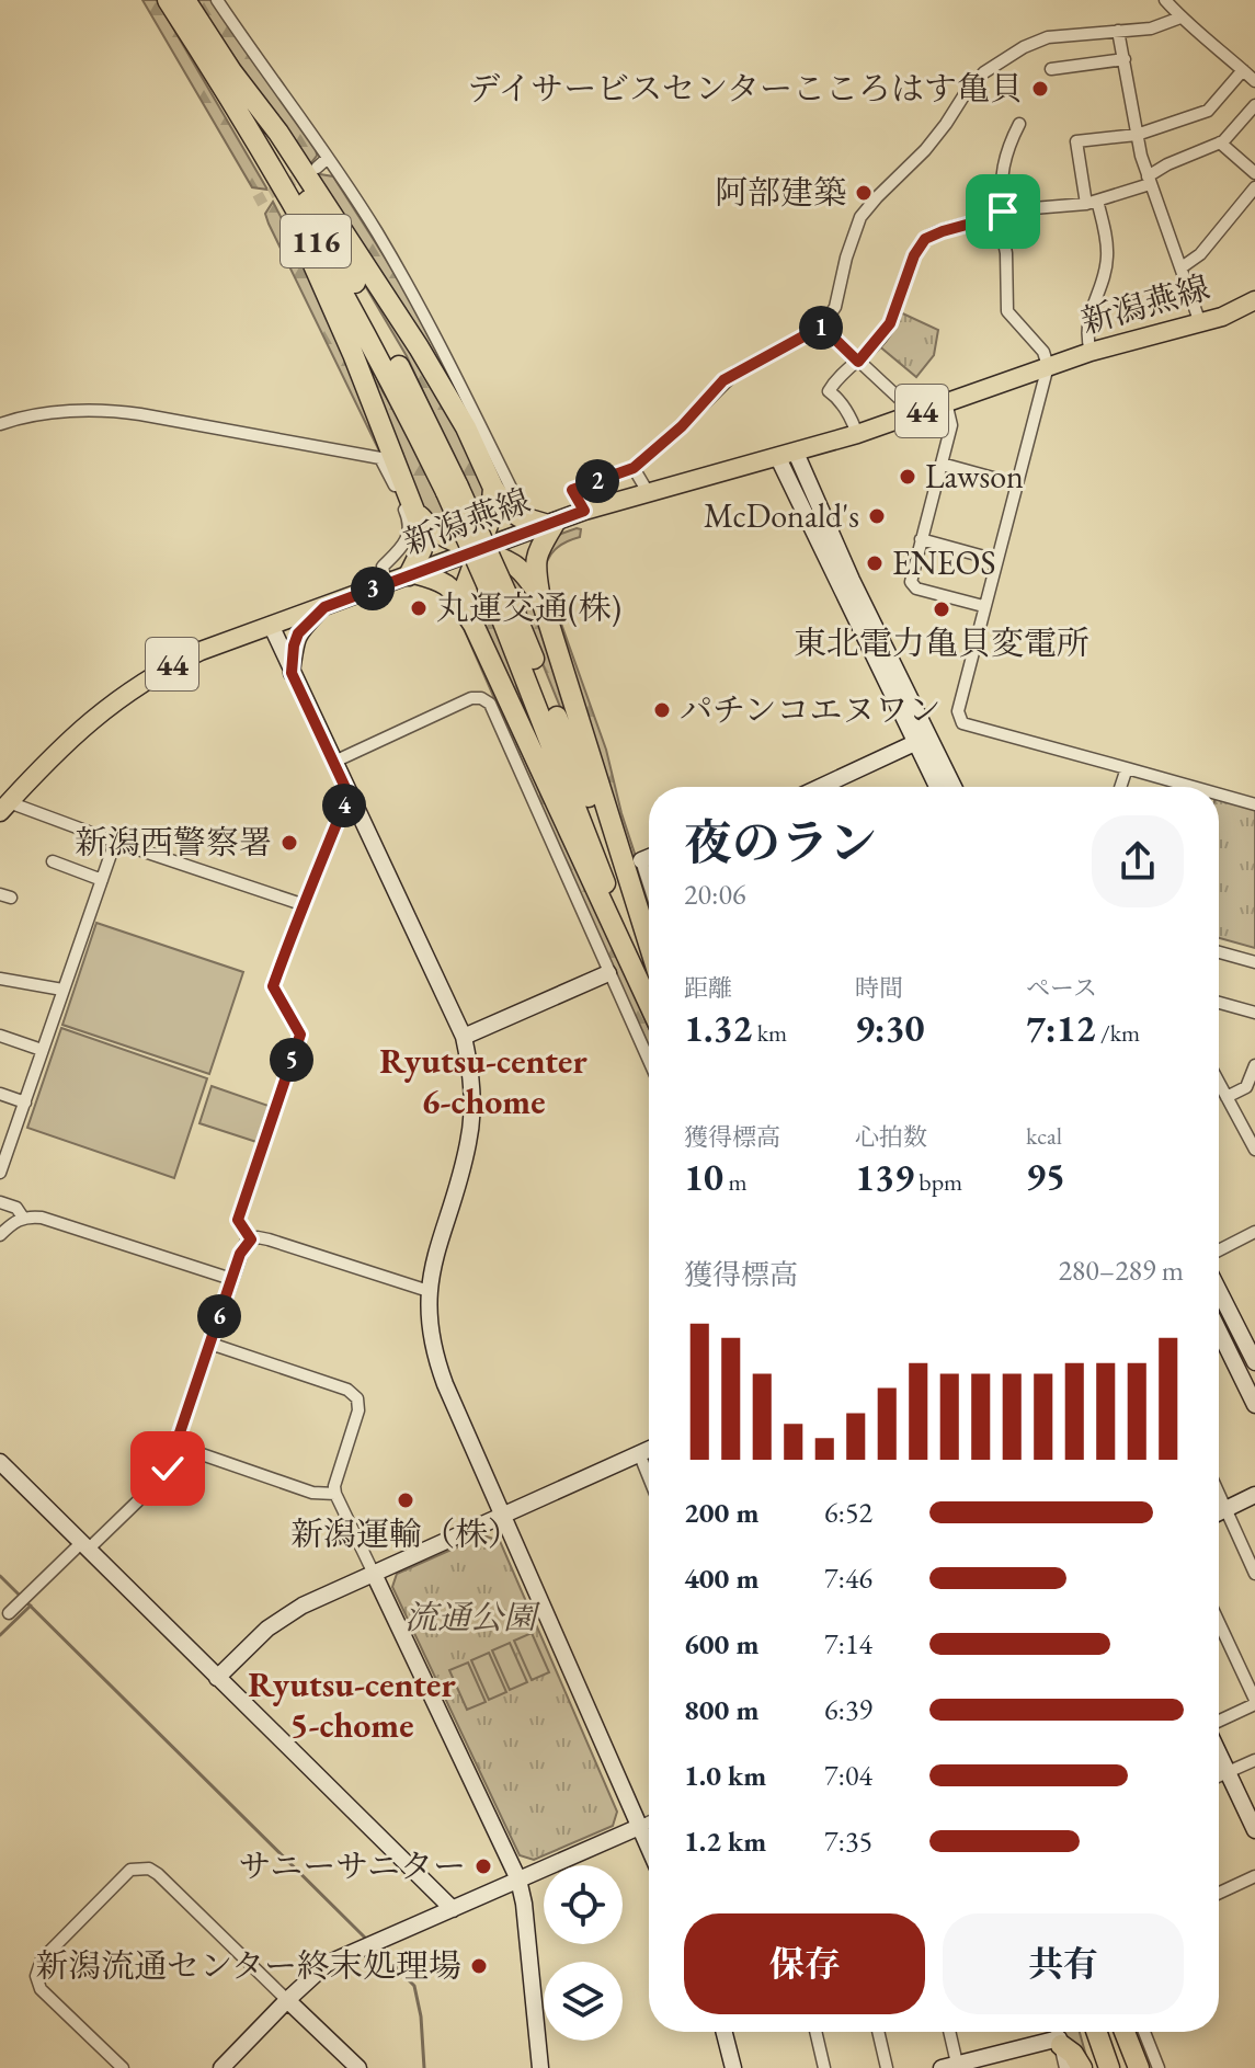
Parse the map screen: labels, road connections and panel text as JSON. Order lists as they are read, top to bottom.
{
  "streets": {
    "highway": ["116"],
    "main road": ["新潟燕線", "44"]
  },
  "districts": ["Ryutsu-center 6-chome", "Ryutsu-center 5-chome"],
  "parks": ["流通公園"],
  "places": [
    "デイサービスセンターこころはす亀貝",
    "阿部建築",
    "Lawson",
    "McDonald's",
    "ENEOS",
    "丸運交通(株)",
    "東北電力亀貝変電所",
    "パチンコエヌワン",
    "新潟西警察署",
    "新潟運輸（株）",
    "サニーサニター",
    "新潟流通センター終末処理場"
  ],
  "page": {
    "pins": [
      "1",
      "2",
      "3",
      "4",
      "5",
      "6"
    ],
    "heading": ["夜のラン", "20:06"],
    "stats": [
      ["距離", "1.32 km"],
      ["時間", "9:30"],
      ["ペース", "7:12 /km"],
      ["獲得標高", "10 m"],
      ["心拍数", "139 bpm"],
      ["kcal", "95"]
    ],
    "chart": ["獲得標高", "280–289 m"],
    "list": [
      {
        "name": "200 m",
        "note": "6:52"
      },
      {
        "name": "400 m",
        "note": "7:46"
      },
      {
        "name": "600 m",
        "note": "7:14"
      },
      {
        "name": "800 m",
        "note": "6:39"
      },
      {
        "name": "1.0 km",
        "note": "7:04"
      },
      {
        "name": "1.2 km",
        "note": "7:35"
      }
    ],
    "buttons": ["保存", "共有"]
  }
}
